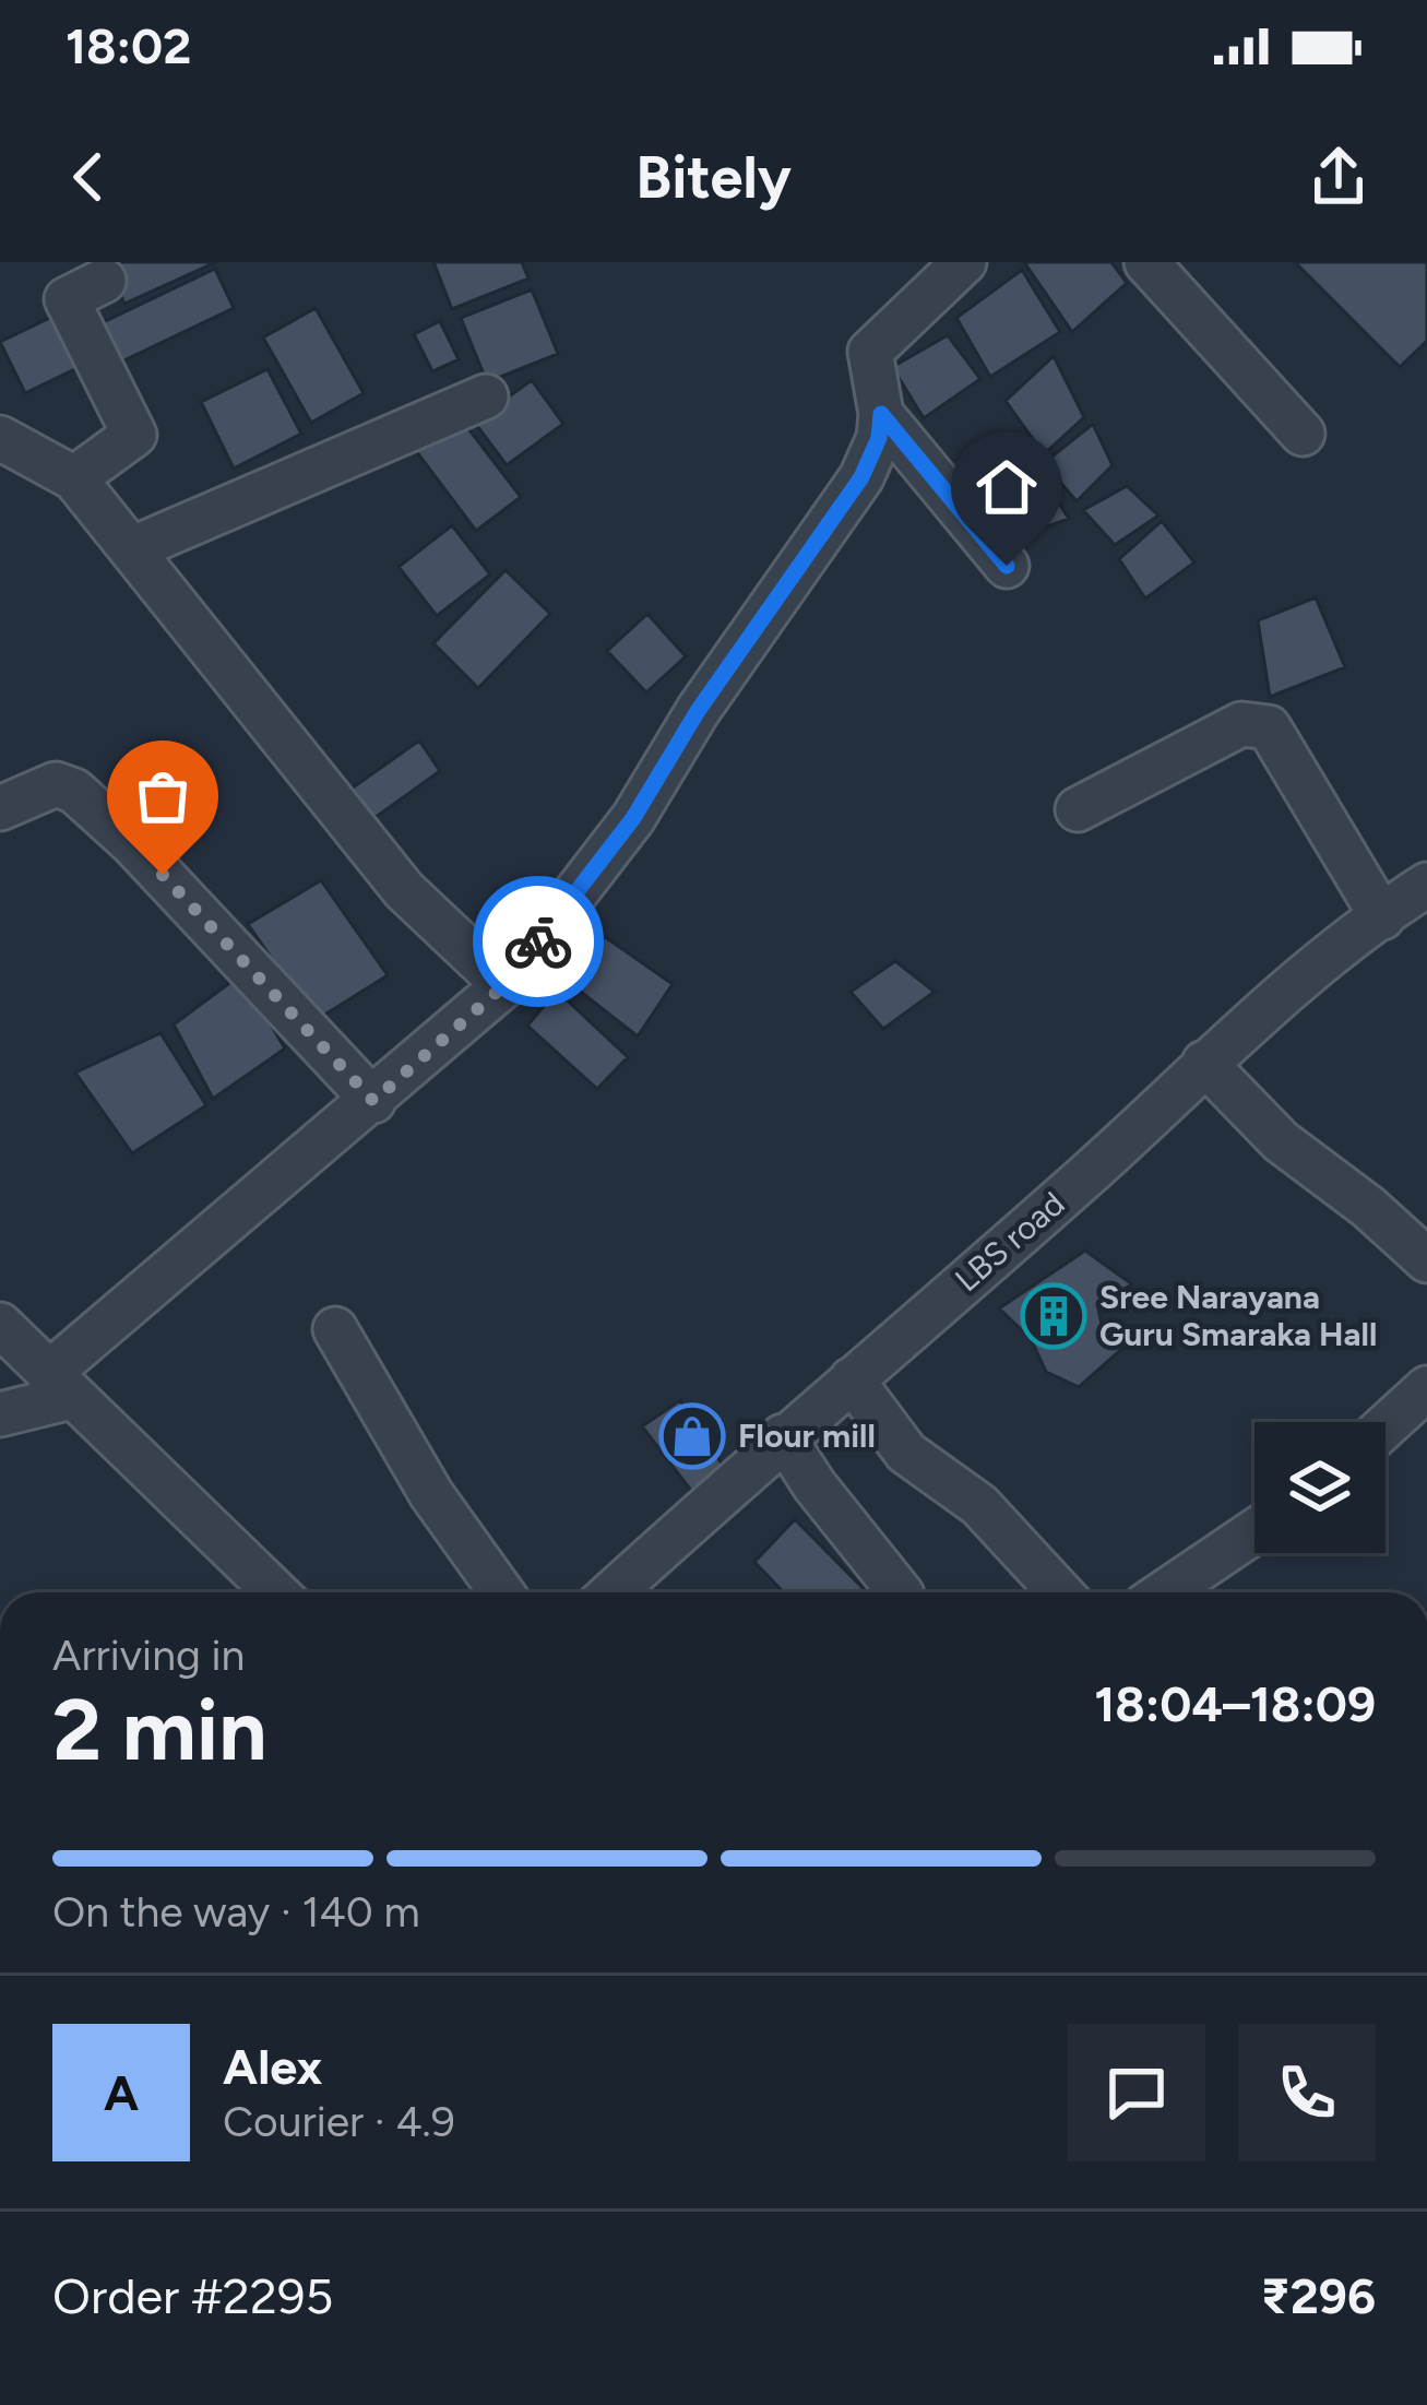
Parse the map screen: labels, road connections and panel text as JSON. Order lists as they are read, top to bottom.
{
  "streets": {
    "street": ["LBS road"]
  },
  "places": {
    "building": ["Sree Narayana Guru Smaraka Hall"],
    "shop": ["Flour mill"]
  },
  "page": {
    "status": "18:02",
    "header": "Bitely",
    "heading": ["2 min", "Arriving in", "18:04–18:09"],
    "panel": [
      "Alex",
      "Courier · 4.9",
      "Order #2295",
      "₹296"
    ],
    "bar": "On the way · 140 m",
    "round": "A"
  }
}
